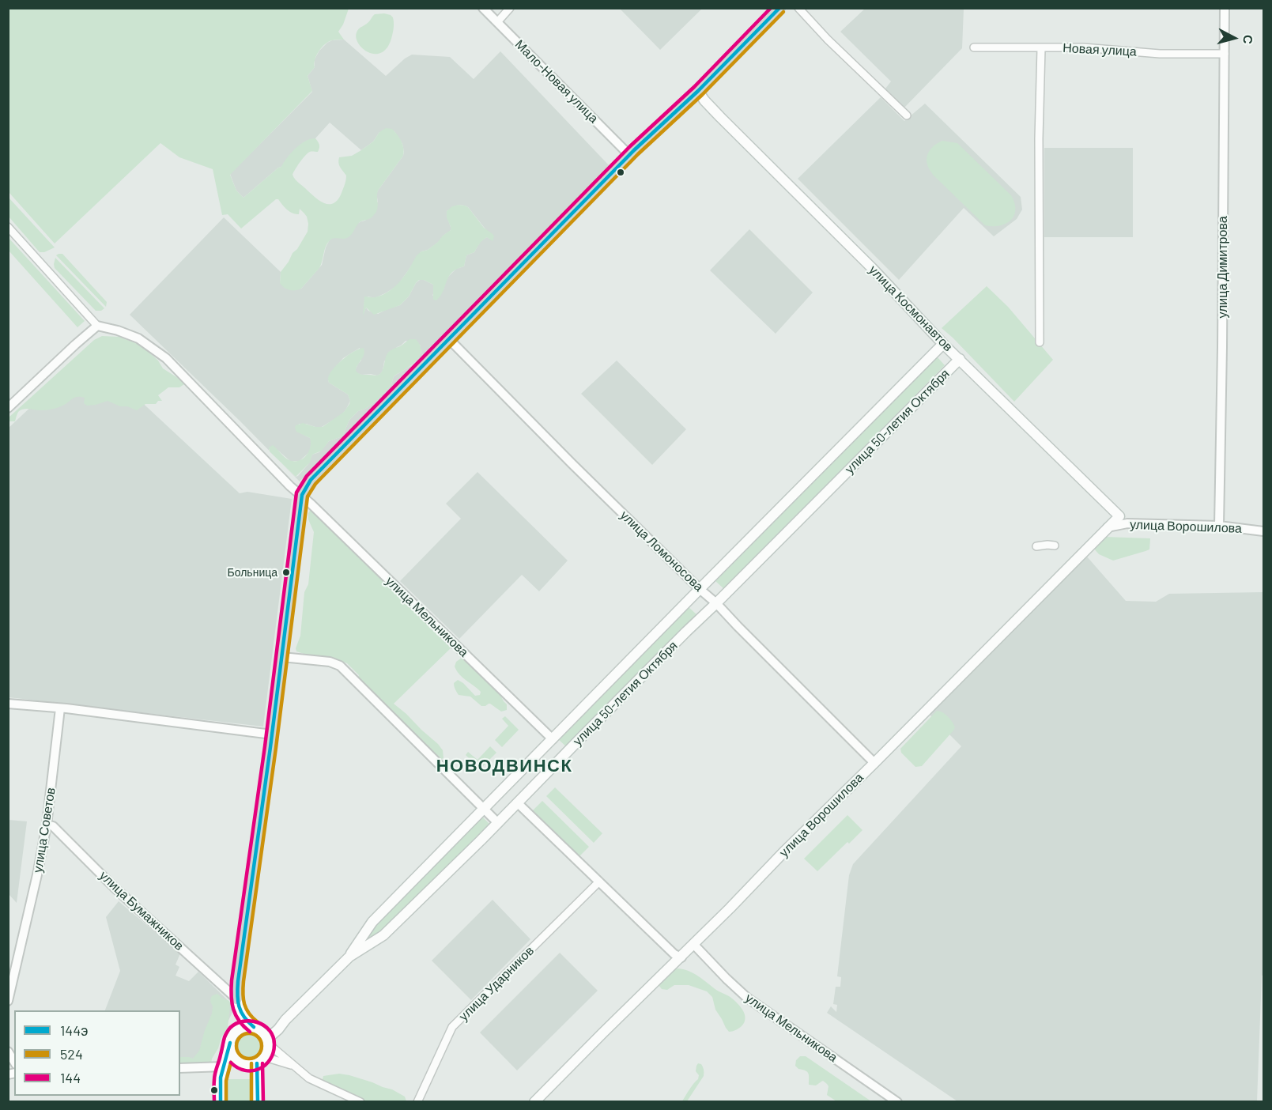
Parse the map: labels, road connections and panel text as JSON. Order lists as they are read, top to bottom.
{
  "streets": {
    "main road": ["улица Космонавтов", "улица 50-летия Октября", "улица Ворошилова"],
    "street": [
      "Новая улица",
      "Мало-Новая улица",
      "улица Димитрова",
      "улица Ломоносова",
      "улица Мельникова",
      "улица Советов",
      "улица Бумажников",
      "улица Ударников"
    ]
  },
  "crossings": [
    ["Новая улица", "улица Димитрова"],
    ["улица Димитрова", "улица Ворошилова"],
    ["улица Космонавтов", "улица 50-летия Октября"],
    ["улица Космонавтов", "улица Ворошилова"],
    ["улица 50-летия Октября", "улица Ломоносова"],
    ["улица 50-летия Октября", "улица Мельникова"],
    ["улица Ворошилова", "улица Ломоносова"],
    ["улица Ворошилова", "улица Мельникова"],
    ["улица Советов", "улица Бумажников"]
  ],
  "districts": ["НОВОДВИНСК"],
  "places": ["Больница"],
  "lines": ["transit line 144э", "transit line 144", "transit line 524"],
  "legend": ["144э", "524", "144"],
  "north": "right"
}
